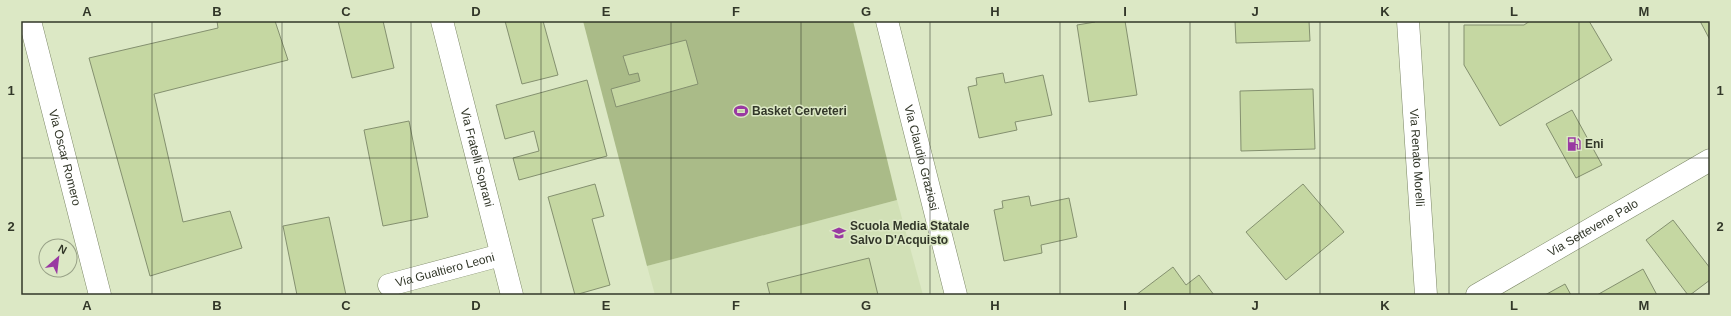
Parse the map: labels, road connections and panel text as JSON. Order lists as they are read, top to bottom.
{
  "streets": {
    "street": [
      "Via Oscar Romero",
      "Via Fratelli Soprani",
      "Via Claudio Graziosi",
      "Via Renato Morelli",
      "Via Settevene Palo",
      "Via Gualtiero Leoni"
    ]
  },
  "crossings": [
    ["Via Fratelli Soprani", "Via Gualtiero Leoni"]
  ],
  "places": {
    "sports": ["Basket Cerveteri"],
    "fuel station": ["Eni"],
    "school or university": ["Scuola Media Statale Salvo D'Acquisto"]
  },
  "north": "top right",
  "grid": {
    "columns": [
      "A",
      "B",
      "C",
      "D",
      "E",
      "F",
      "G",
      "H",
      "I",
      "J",
      "K",
      "L",
      "M"
    ],
    "rows": ["1", "2"]
  }
}
